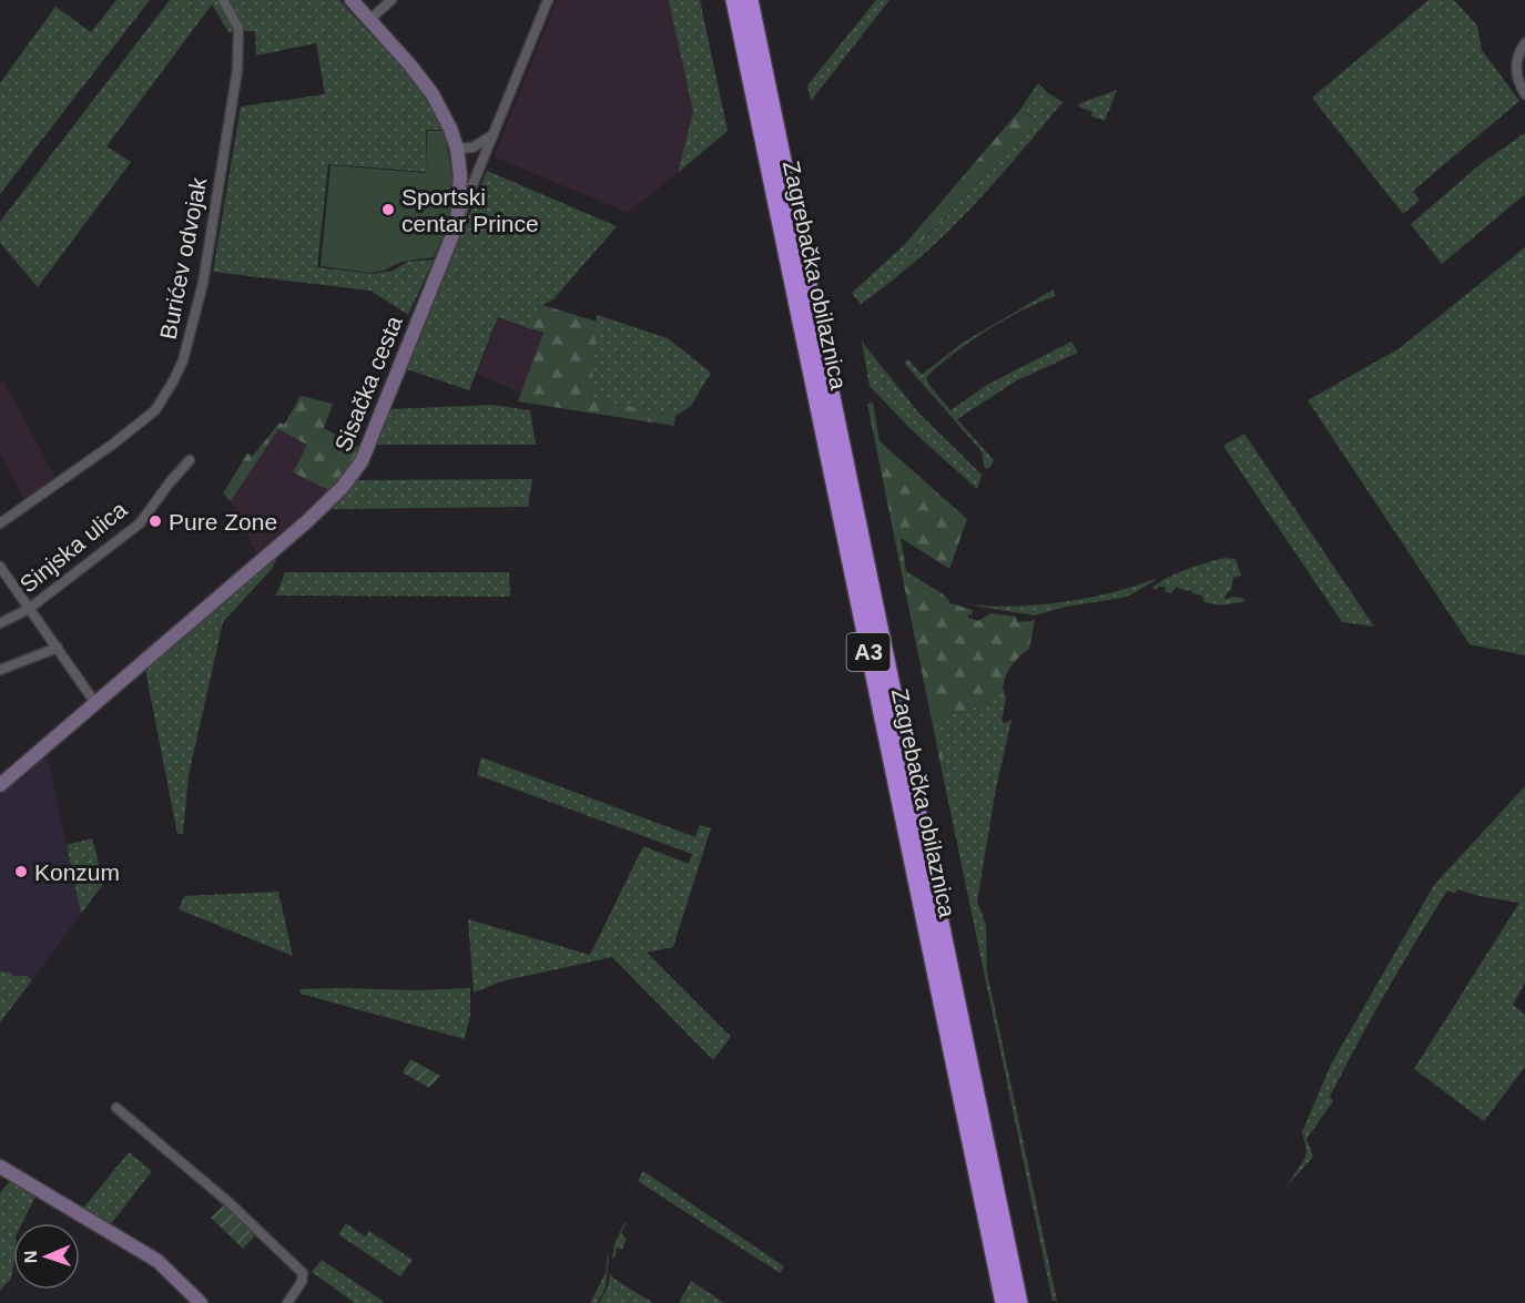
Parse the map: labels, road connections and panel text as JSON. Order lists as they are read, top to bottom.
{
  "streets": {
    "highway": ["Zagrebačka obilaznica", "A3"],
    "main road": ["Sisačka cesta"],
    "street": ["Burićev odvojak", "Sinjska ulica"]
  },
  "places": ["Sportski centar Prince", "Pure Zone", "Konzum"],
  "north": "left"
}
